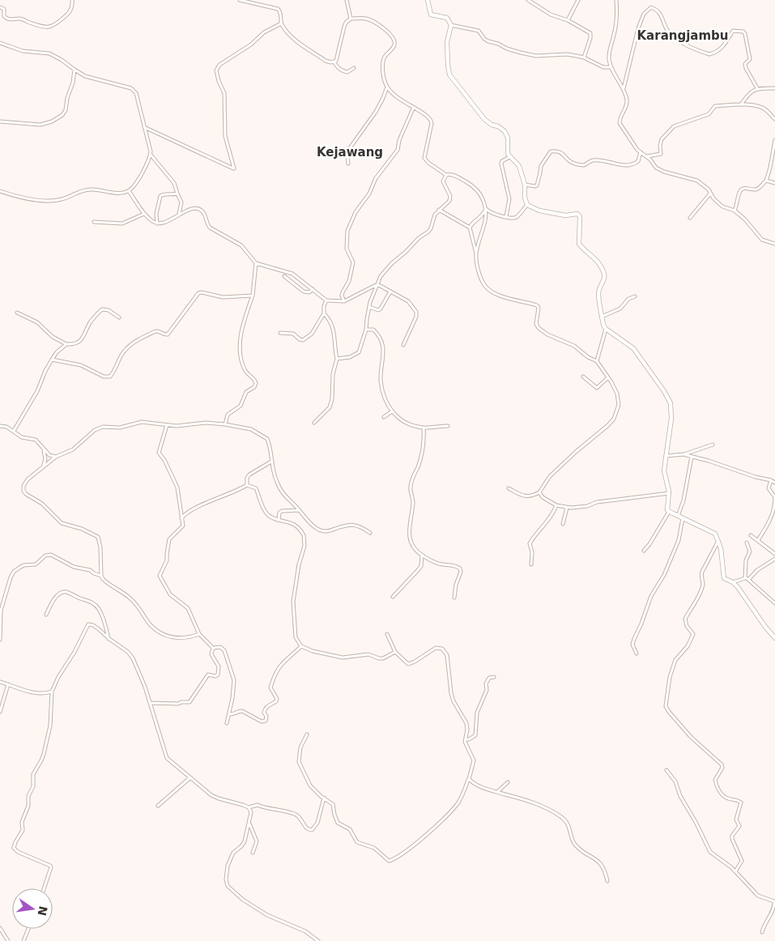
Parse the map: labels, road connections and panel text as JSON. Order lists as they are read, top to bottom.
{
  "districts": ["Karangjambu", "Kejawang"],
  "north": "right"
}
